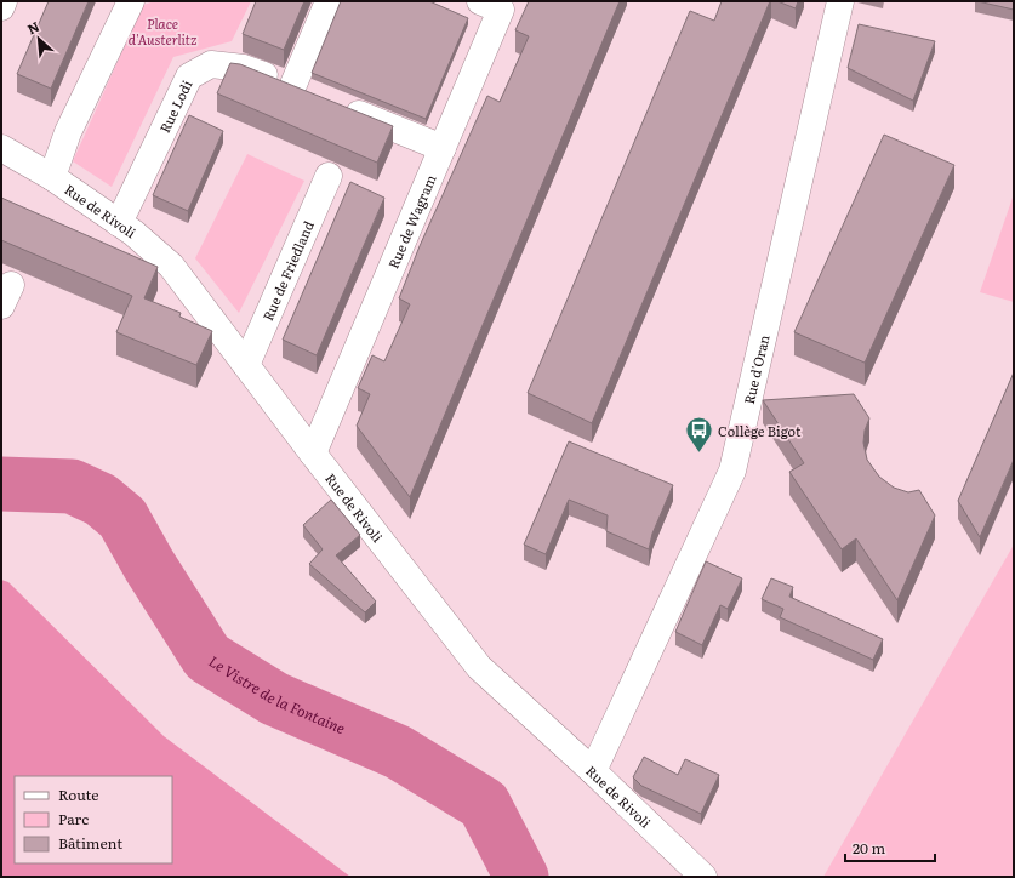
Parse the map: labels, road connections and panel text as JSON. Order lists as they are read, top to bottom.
{
  "streets": {
    "street": [
      "Rue Lodi",
      "Rue de Rivoli",
      "Rue de Wagram",
      "Rue de Friedland",
      "Rue d'Oran"
    ]
  },
  "crossings": [
    ["Rue Lodi", "Rue de Rivoli"],
    ["Rue de Rivoli", "Rue de Wagram"],
    ["Rue de Rivoli", "Rue de Friedland"],
    ["Rue de Rivoli", "Rue d'Oran"]
  ],
  "water": ["Le Vistre de la Fontaine"],
  "parks": ["Place d'Austerlitz"],
  "places": {
    "bus stop": ["Collège Bigot"]
  },
  "legend": ["Route", "Parc", "Bâtiment"],
  "scale_bar": "20 m",
  "north": "top left"
}
